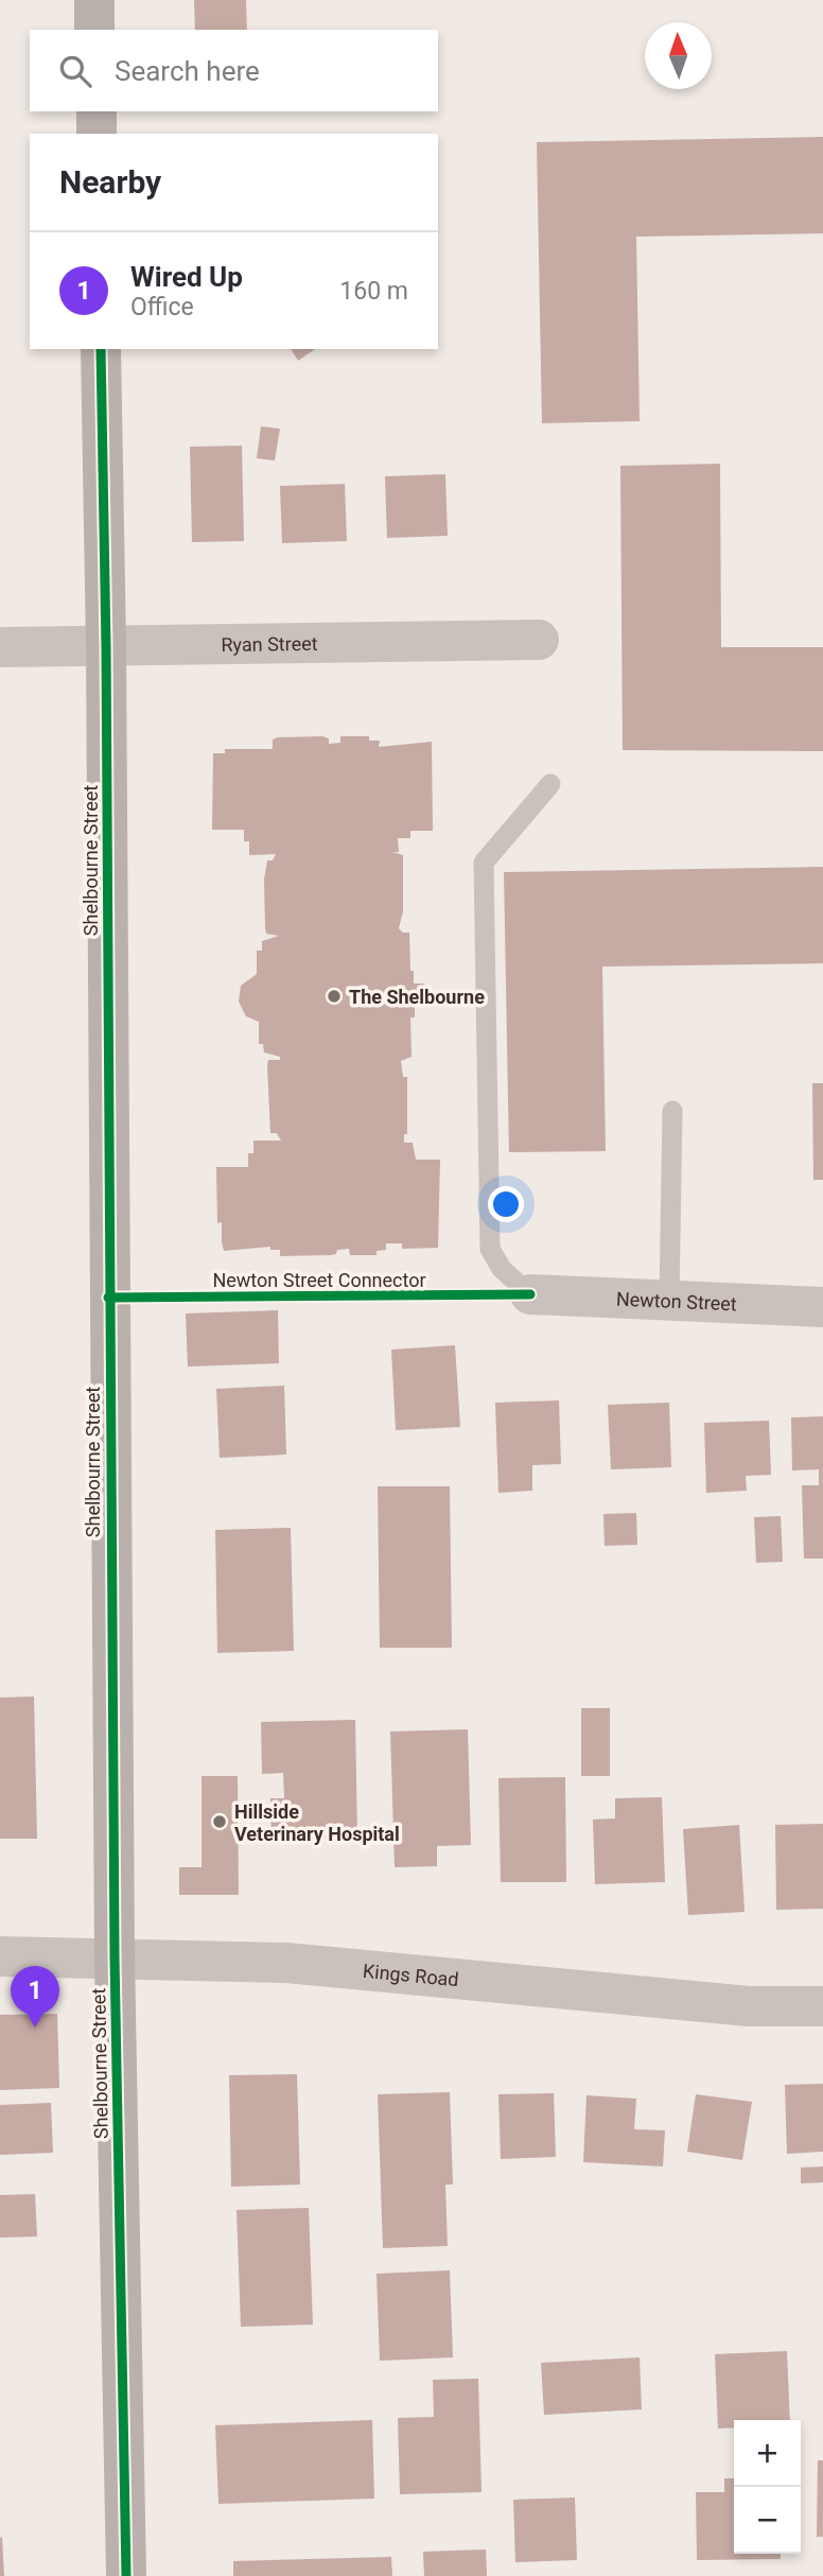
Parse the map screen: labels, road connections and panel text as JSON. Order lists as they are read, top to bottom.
{
  "streets": {
    "main road": ["Shelbourne Street"],
    "street": ["Ryan Street", "Newton Street", "Kings Road"],
    "cycle path": ["Newton Street Connector"]
  },
  "crossings": [
    ["Ryan Street", "Shelbourne Street"],
    ["Shelbourne Street", "Kings Road"]
  ],
  "places": ["The Shelbourne", "Hillside Veterinary Hospital"],
  "north": "top",
  "page": {
    "search": "Search here",
    "heading": "Nearby",
    "list": [
      {
        "mark": "1",
        "name": "Wired Up",
        "note": "Office",
        "value": "160 m"
      }
    ],
    "pins": "1",
    "map_buttons": ["+", "−"]
  }
}
